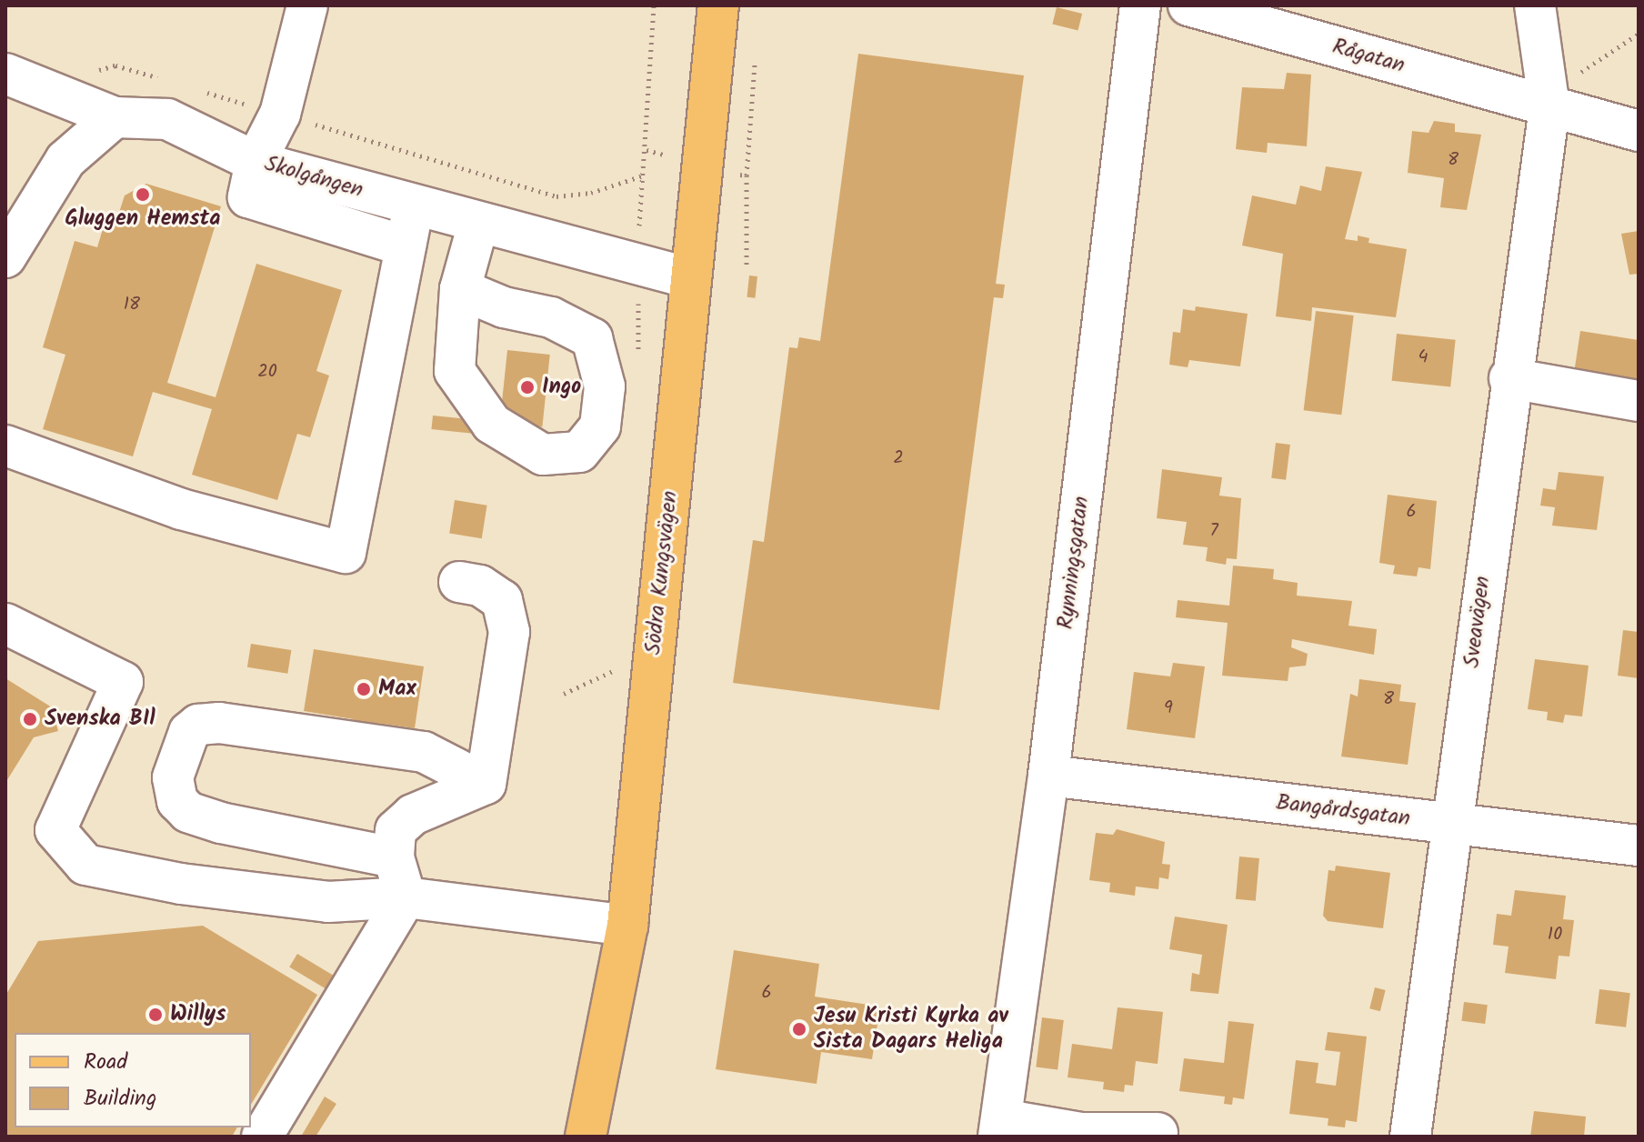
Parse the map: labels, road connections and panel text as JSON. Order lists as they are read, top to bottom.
{
  "streets": {
    "main road": ["Södra Kungsvägen"],
    "street": [
      "Rågatan",
      "Skolgången",
      "Rynningsgatan",
      "Sveavägen",
      "Bangårdsgatan"
    ]
  },
  "crossings": [
    ["Rågatan", "Sveavägen"],
    ["Skolgången", "Södra Kungsvägen"],
    ["Rynningsgatan", "Bangårdsgatan"],
    ["Sveavägen", "Bangårdsgatan"]
  ],
  "places": [
    "Gluggen Hemsta",
    "Ingo",
    "Max",
    "Svenska BIl",
    "Willys",
    "Jesu Kristi Kyrka av Sista Dagars Heliga"
  ],
  "house_numbers": [
    "8",
    "18",
    "4",
    "20",
    "2",
    "6",
    "7",
    "8",
    "9",
    "10",
    "6"
  ],
  "legend": ["Road", "Building"]
}
